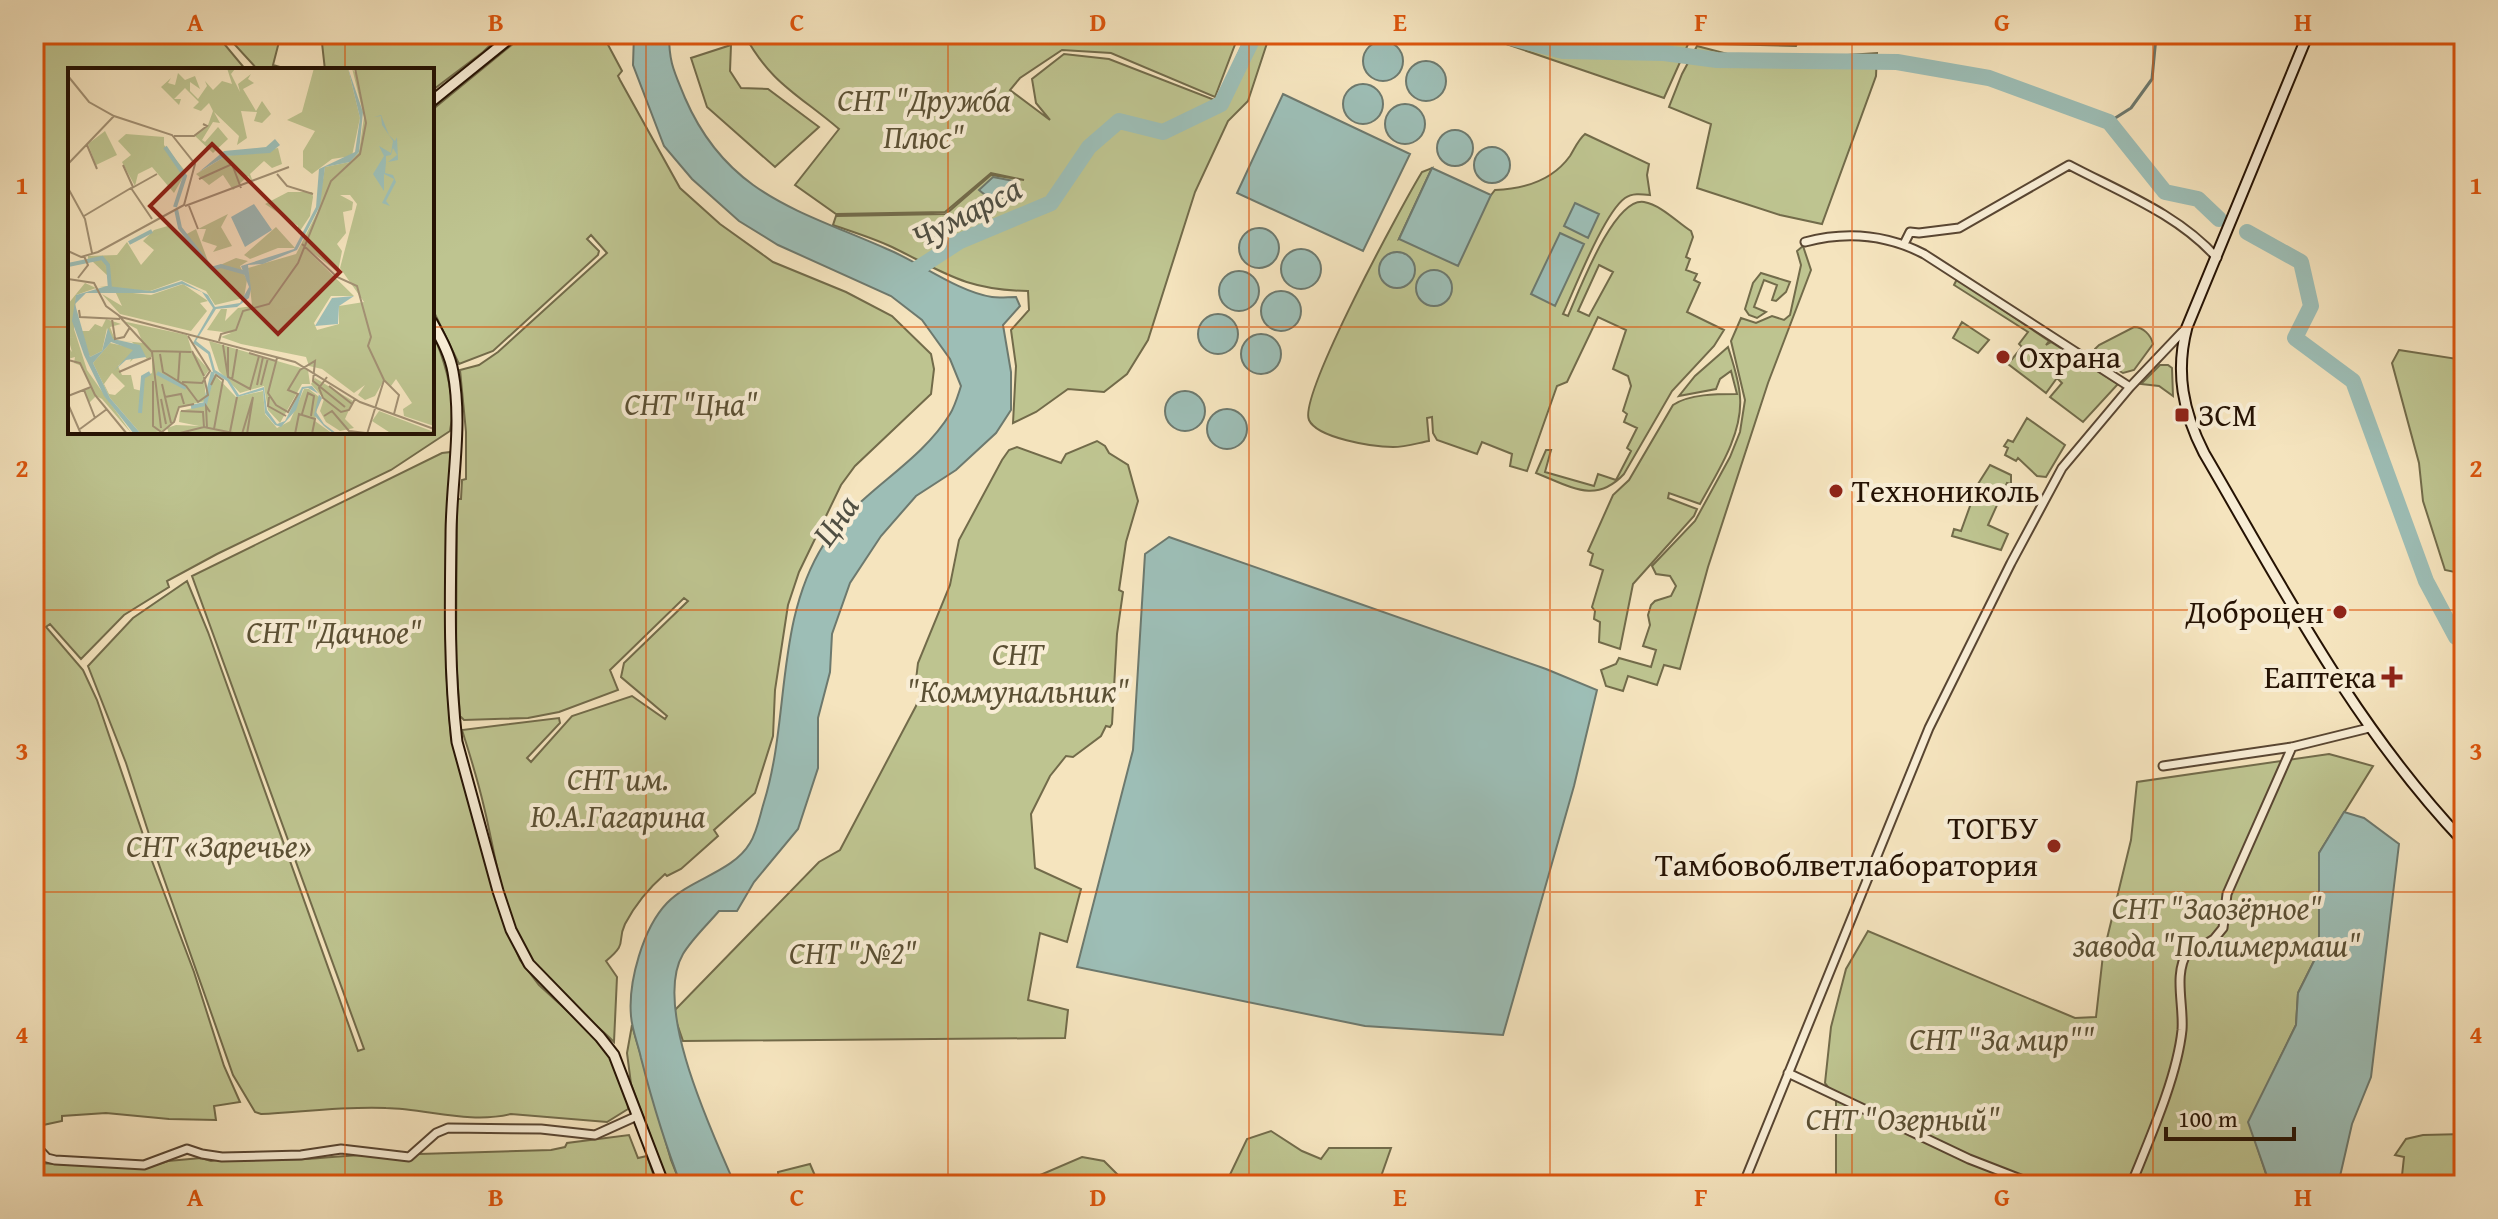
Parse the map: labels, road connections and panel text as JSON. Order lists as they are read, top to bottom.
{
  "water": ["Чумарса", "Цна"],
  "parks": [
    "СНТ \"Дружба Плюс\"",
    "СНТ \"Цна\"",
    "СНТ \"Дачное\"",
    "СНТ \"Коммунальник\"",
    "СНТ им. Ю.А.Гагарина",
    "СНТ «Заречье»",
    "СНТ \"Заозёрное\" завода \"Полимермаш\"",
    "СНТ \"№2\"",
    "СНТ \"За мир\"\"",
    "СНТ \"Озерный\""
  ],
  "places": {
    "other": [
      "Охрана",
      "Технониколь",
      "Доброцен",
      "ТОГБУ Тамбовоблветлаборатория"
    ],
    "transit": ["ЗСМ"],
    "health": ["Еаптека"]
  },
  "scale_bar": "100 m",
  "grid": {
    "columns": [
      "A",
      "B",
      "C",
      "D",
      "E",
      "F",
      "G",
      "H"
    ],
    "rows": [
      "1",
      "2",
      "3",
      "4"
    ]
  }
}
